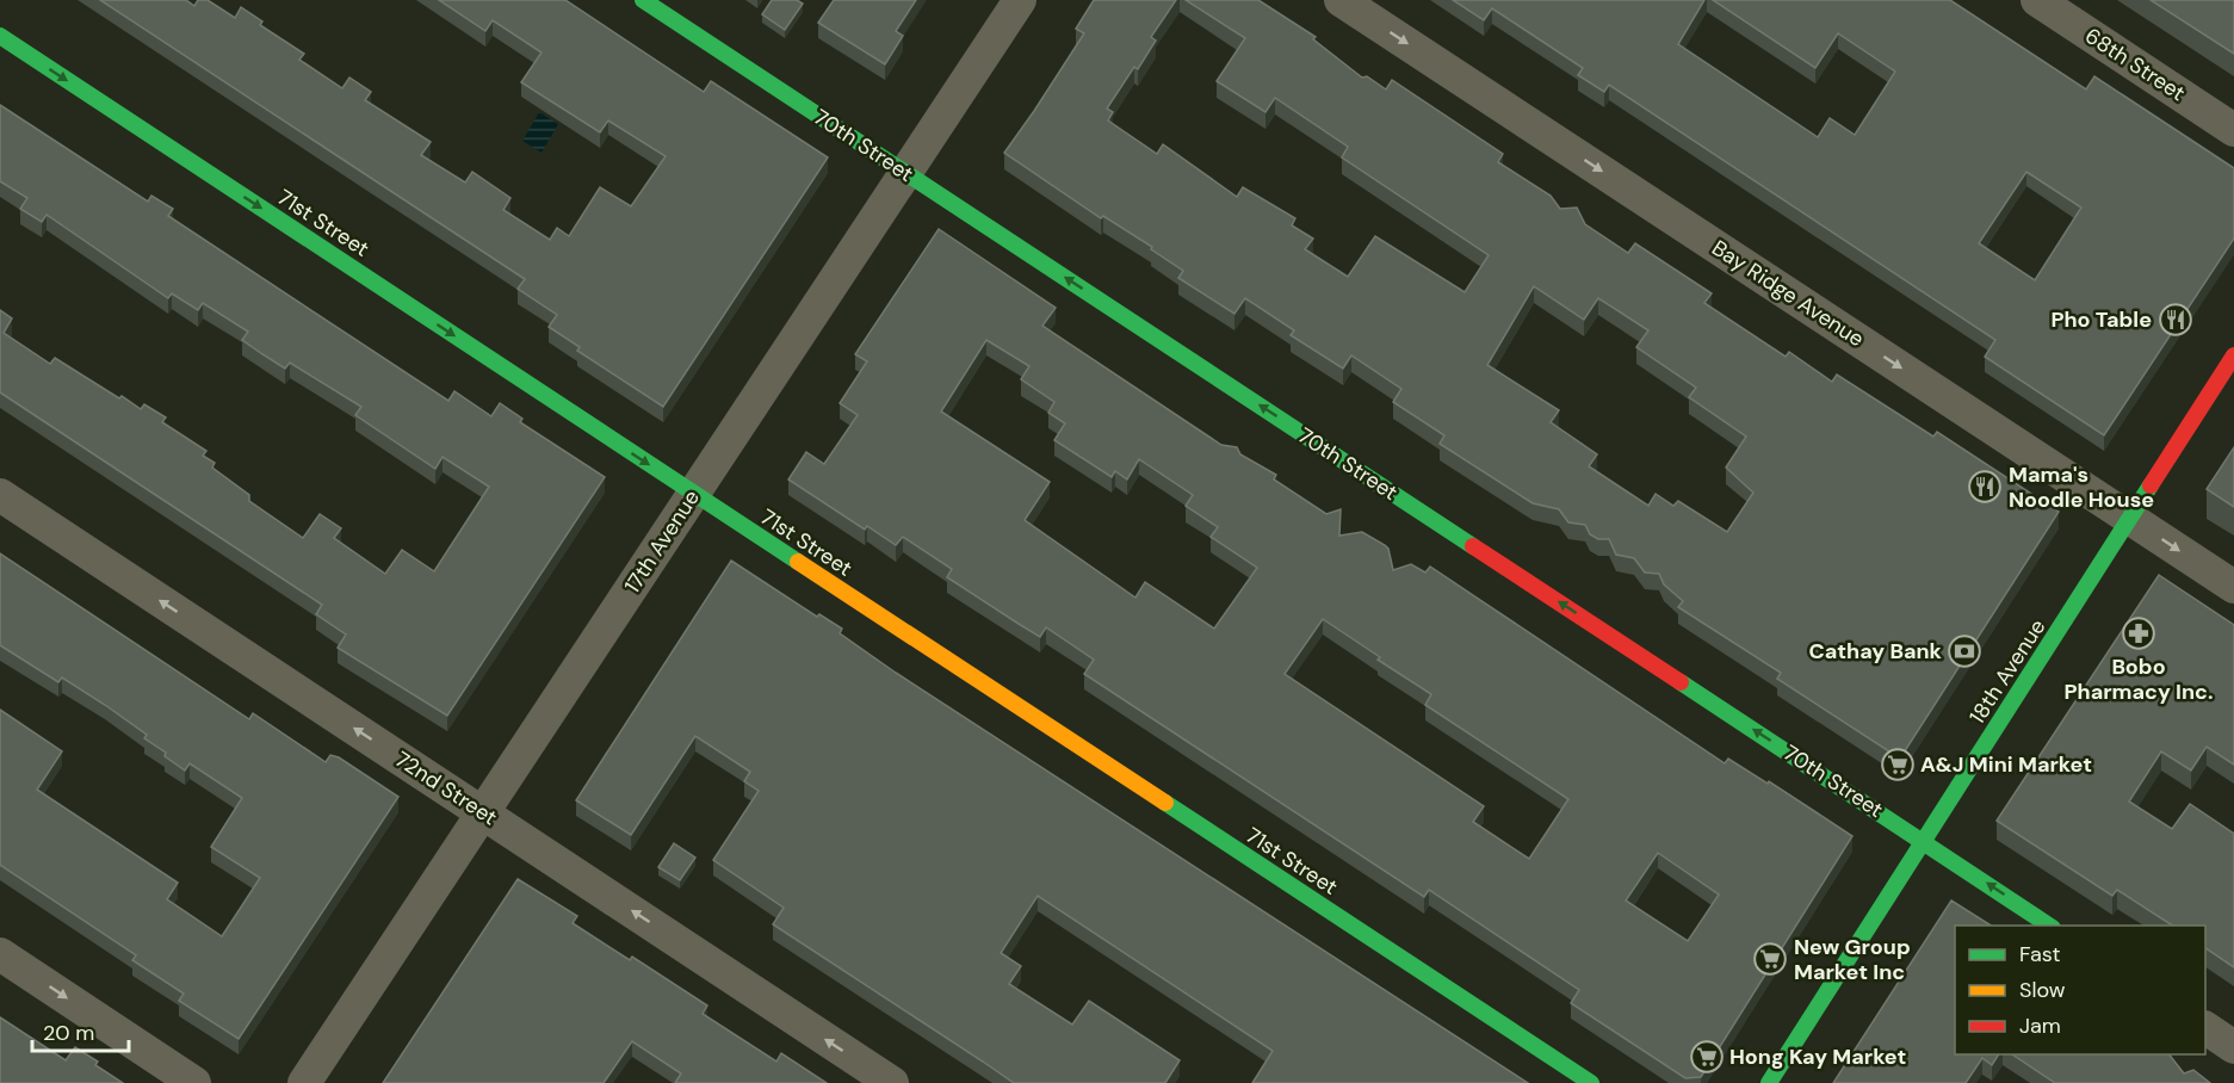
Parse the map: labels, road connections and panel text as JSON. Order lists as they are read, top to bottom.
{
  "streets": {
    "street": [
      "68th Street",
      "70th Street",
      "71st Street",
      "Bay Ridge Avenue",
      "17th Avenue",
      "18th Avenue",
      "72nd Street"
    ]
  },
  "crossings": [
    ["70th Street", "17th Avenue"],
    ["70th Street", "18th Avenue"],
    ["71st Street", "17th Avenue"],
    ["Bay Ridge Avenue", "18th Avenue"],
    ["17th Avenue", "72nd Street"]
  ],
  "one_way": [
    "70th Street",
    "71st Street",
    "Bay Ridge Avenue",
    "72nd Street"
  ],
  "places": {
    "restaurant": ["Pho Table", "Mama's Noodle House"],
    "pharmacy": ["Bobo Pharmacy Inc."],
    "bank": ["Cathay Bank"],
    "supermarket": ["A&J Mini Market", "New Group Market Inc", "Hong Kay Market"]
  },
  "legend": ["Fast", "Slow", "Jam"],
  "scale_bar": "20 m"
}
